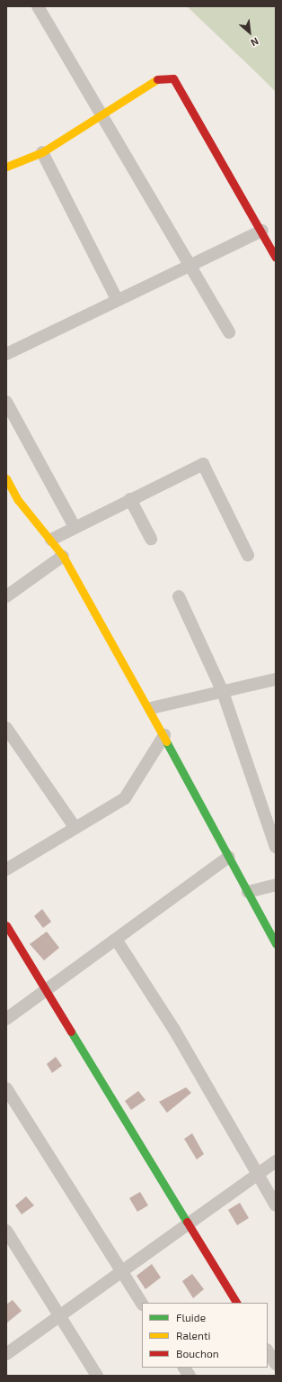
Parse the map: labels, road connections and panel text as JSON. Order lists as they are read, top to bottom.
{
  "legend": ["Fluide", "Ralenti", "Bouchon"],
  "north": "bottom right"
}
